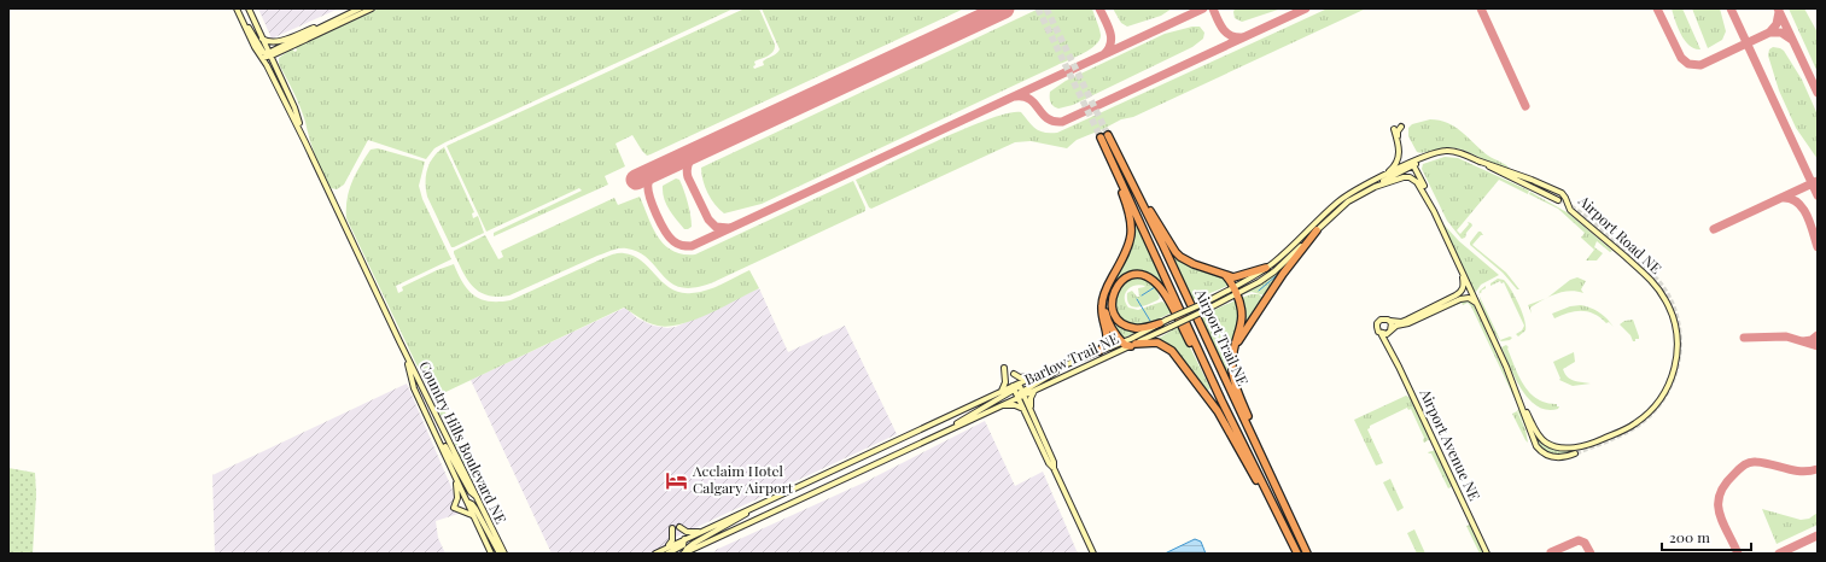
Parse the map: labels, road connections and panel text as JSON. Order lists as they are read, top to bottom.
{
  "streets": {
    "highway": ["Airport Trail NE"],
    "main road": [
      "Airport Road NE",
      "Barlow Trail NE",
      "Country Hills Boulevard NE",
      "Airport Avenue NE"
    ]
  },
  "crossings": [
    ["Airport Road NE", "Barlow Trail NE"]
  ],
  "places": {
    "hotel": ["Acclaim Hotel Calgary Airport"]
  },
  "scale_bar": "200 m"
}
